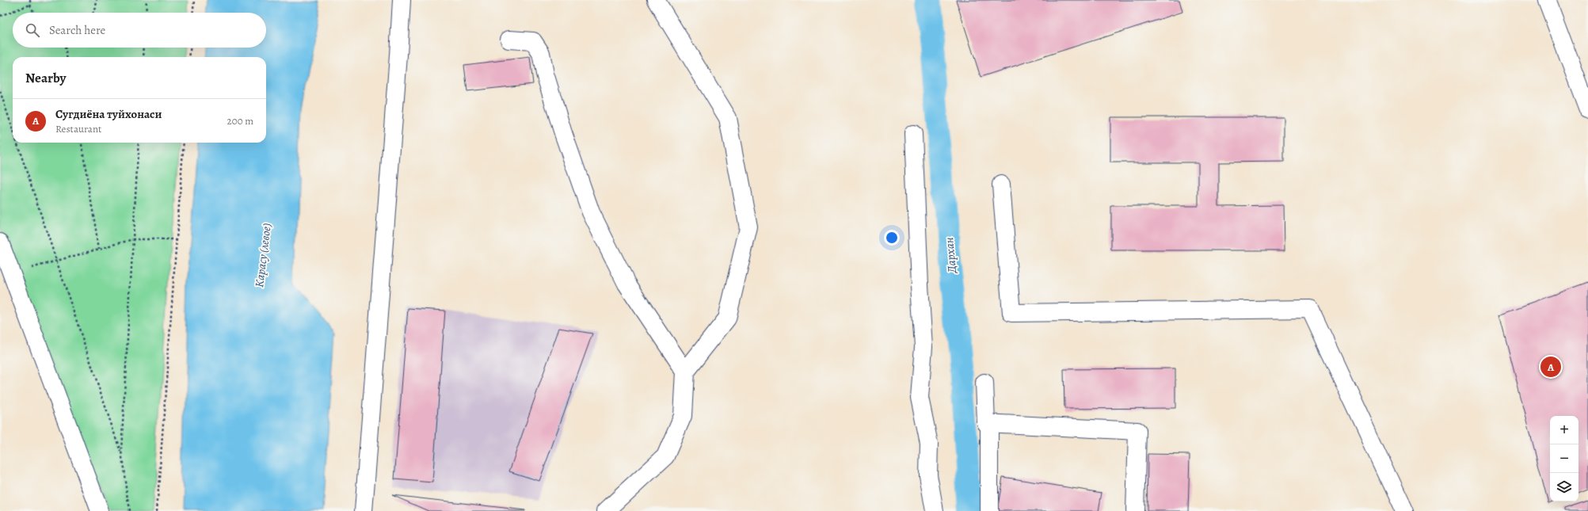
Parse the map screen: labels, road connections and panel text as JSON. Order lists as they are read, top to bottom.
{
  "water": ["Карасу (левое)", "Дархан"],
  "page": {
    "search": "Search here",
    "heading": "Nearby",
    "list": [
      {
        "mark": "A",
        "name": "Сугдиёна туйхонаси",
        "note": "Restaurant",
        "value": "200 m"
      }
    ],
    "pins": "A",
    "map_buttons": ["+", "−"]
  }
}
